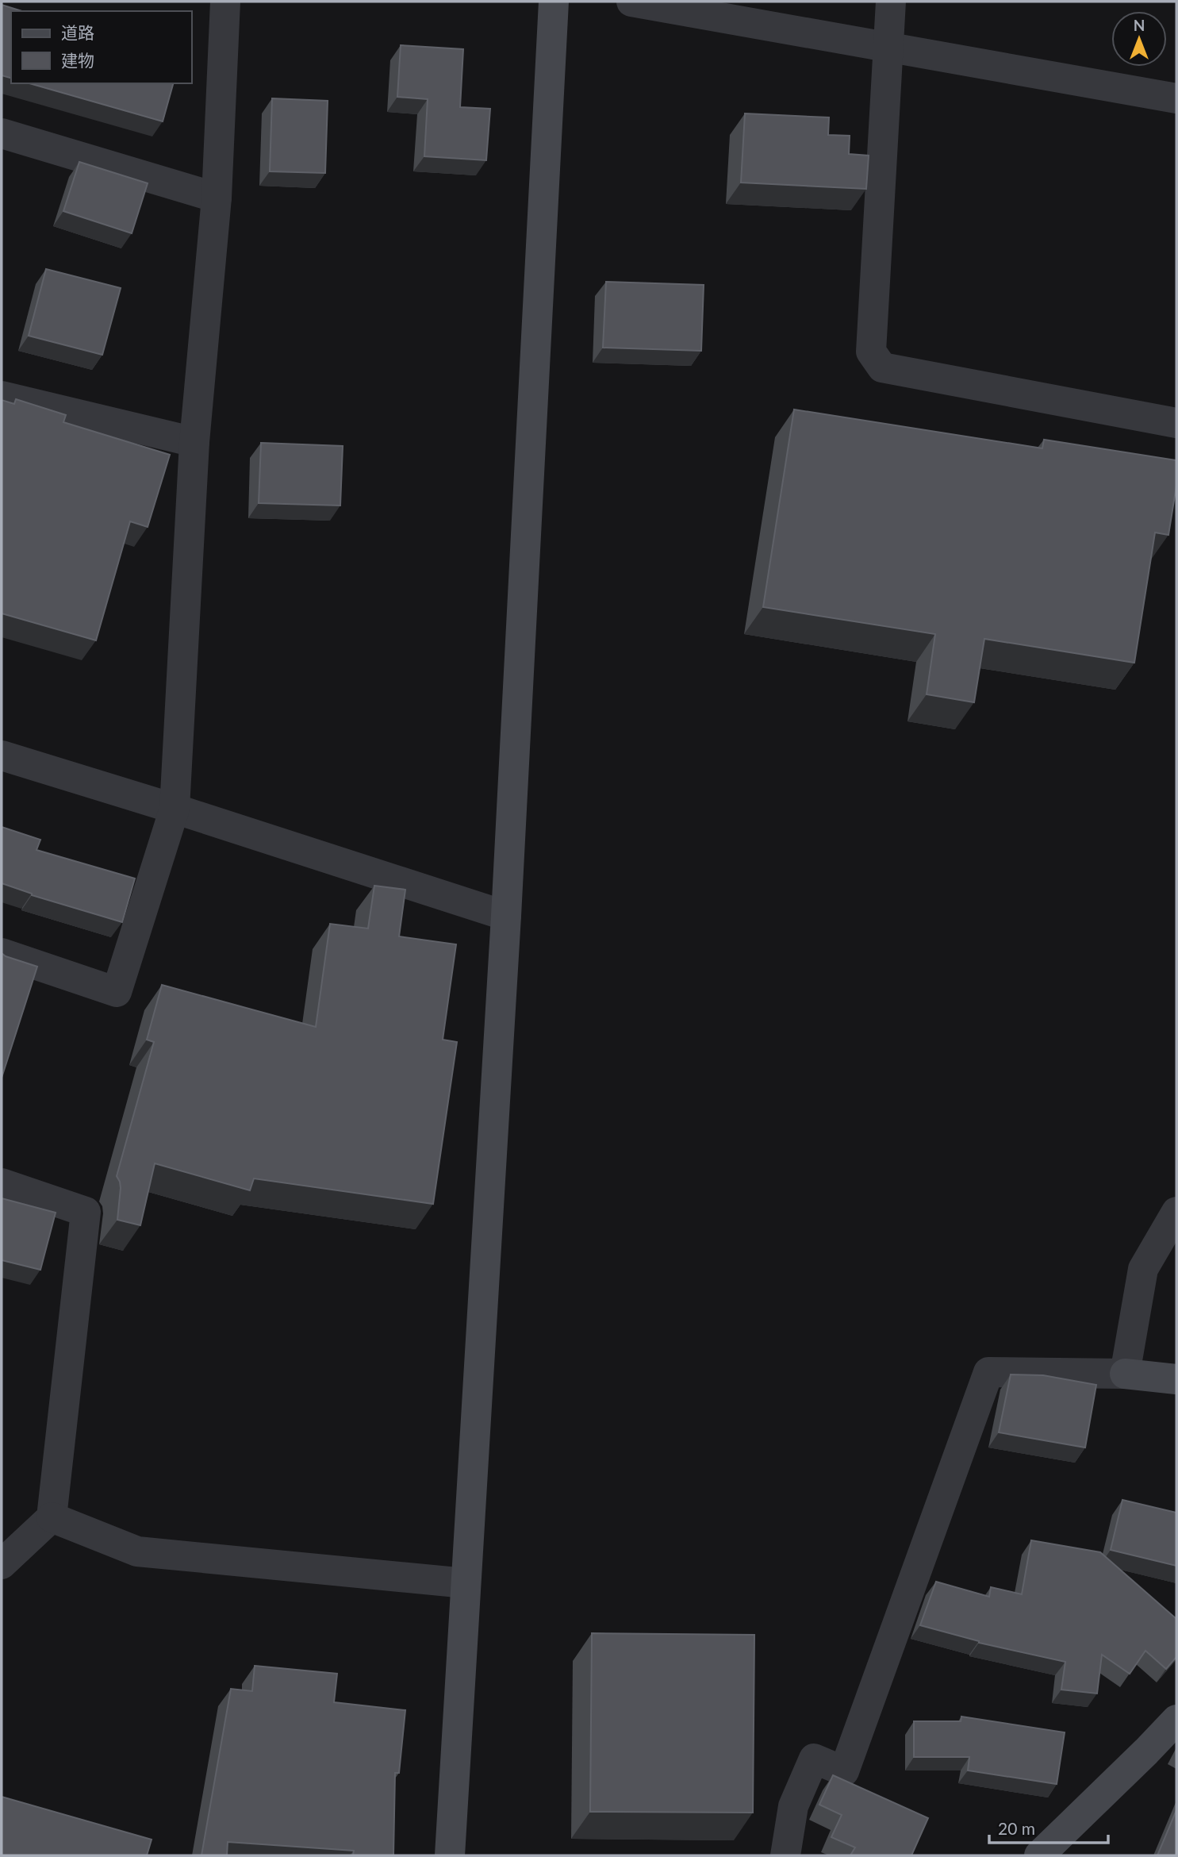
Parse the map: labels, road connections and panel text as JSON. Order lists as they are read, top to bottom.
{
  "legend": ["道路", "建物"],
  "scale_bar": "20 m",
  "north": "top"
}
